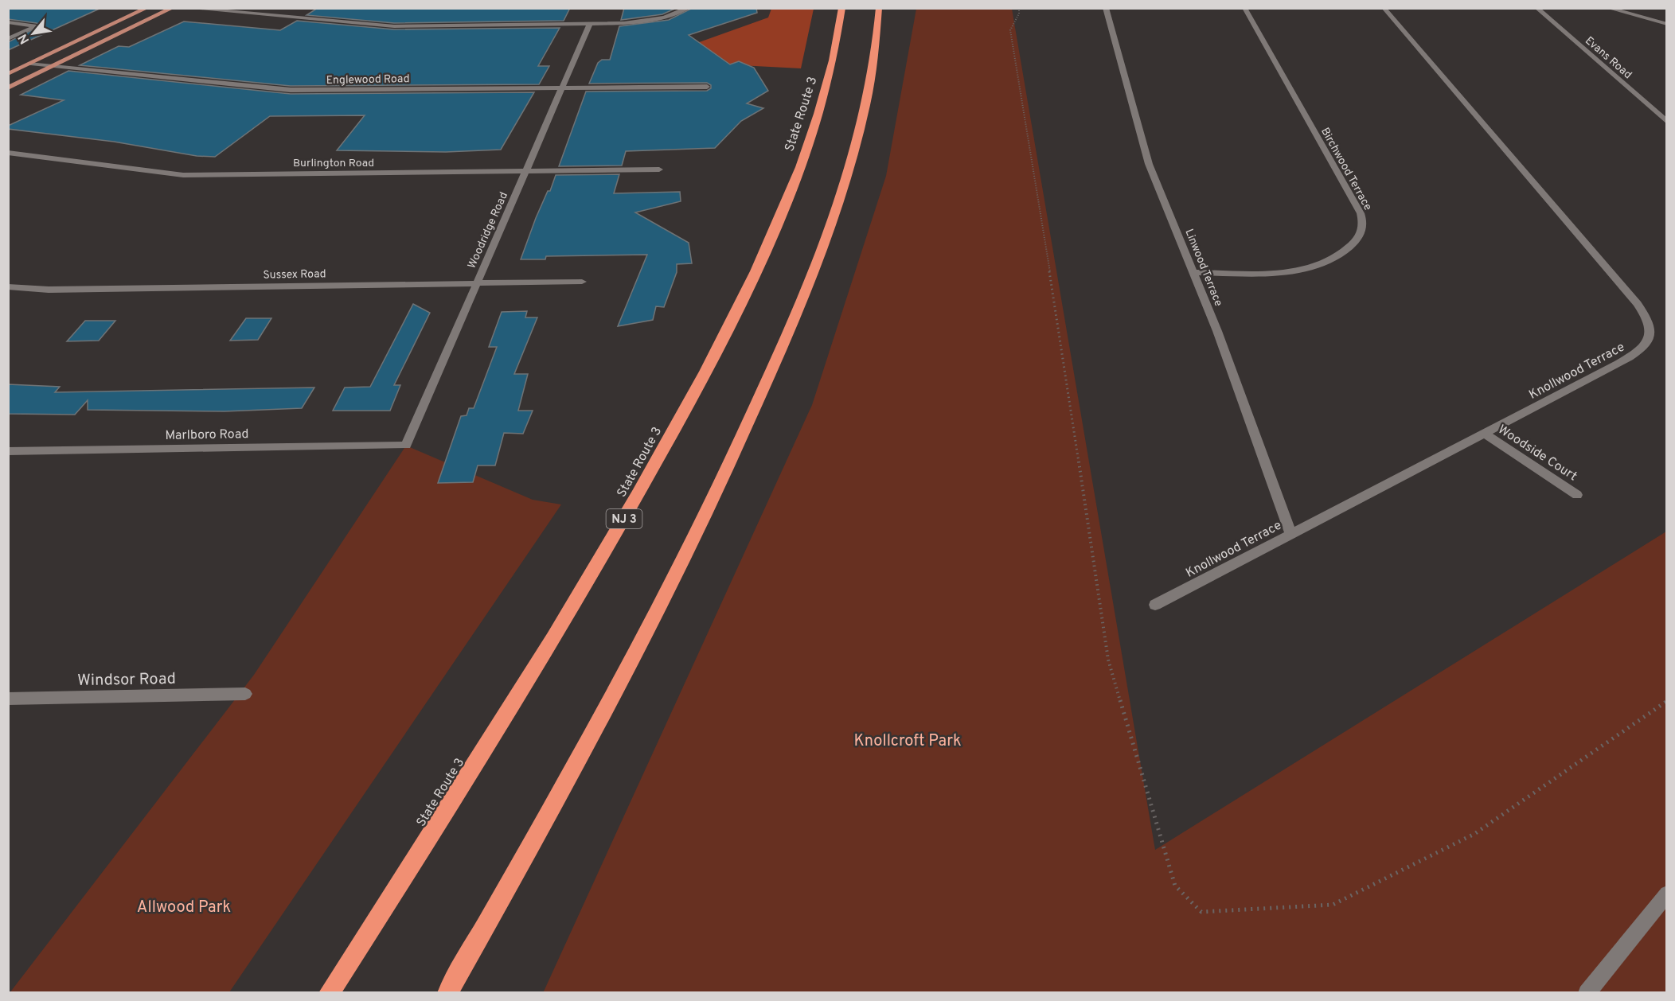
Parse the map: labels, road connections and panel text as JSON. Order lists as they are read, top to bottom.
{
  "streets": {
    "highway": ["State Route 3", "NJ 3"],
    "street": [
      "Evans Road",
      "Englewood Road",
      "Burlington Road",
      "Birchwood Terrace",
      "Woodridge Road",
      "Linwood Terrace",
      "Sussex Road",
      "Knollwood Terrace",
      "Marlboro Road",
      "Woodside Court",
      "Windsor Road"
    ]
  },
  "crossings": [
    ["Englewood Road", "Woodridge Road"],
    ["Burlington Road", "Woodridge Road"],
    ["Birchwood Terrace", "Linwood Terrace"],
    ["Woodridge Road", "Sussex Road"],
    ["Woodridge Road", "Marlboro Road"],
    ["Linwood Terrace", "Knollwood Terrace"],
    ["Knollwood Terrace", "Woodside Court"]
  ],
  "parks": ["Knollcroft Park", "Allwood Park"],
  "north": "bottom left"
}
